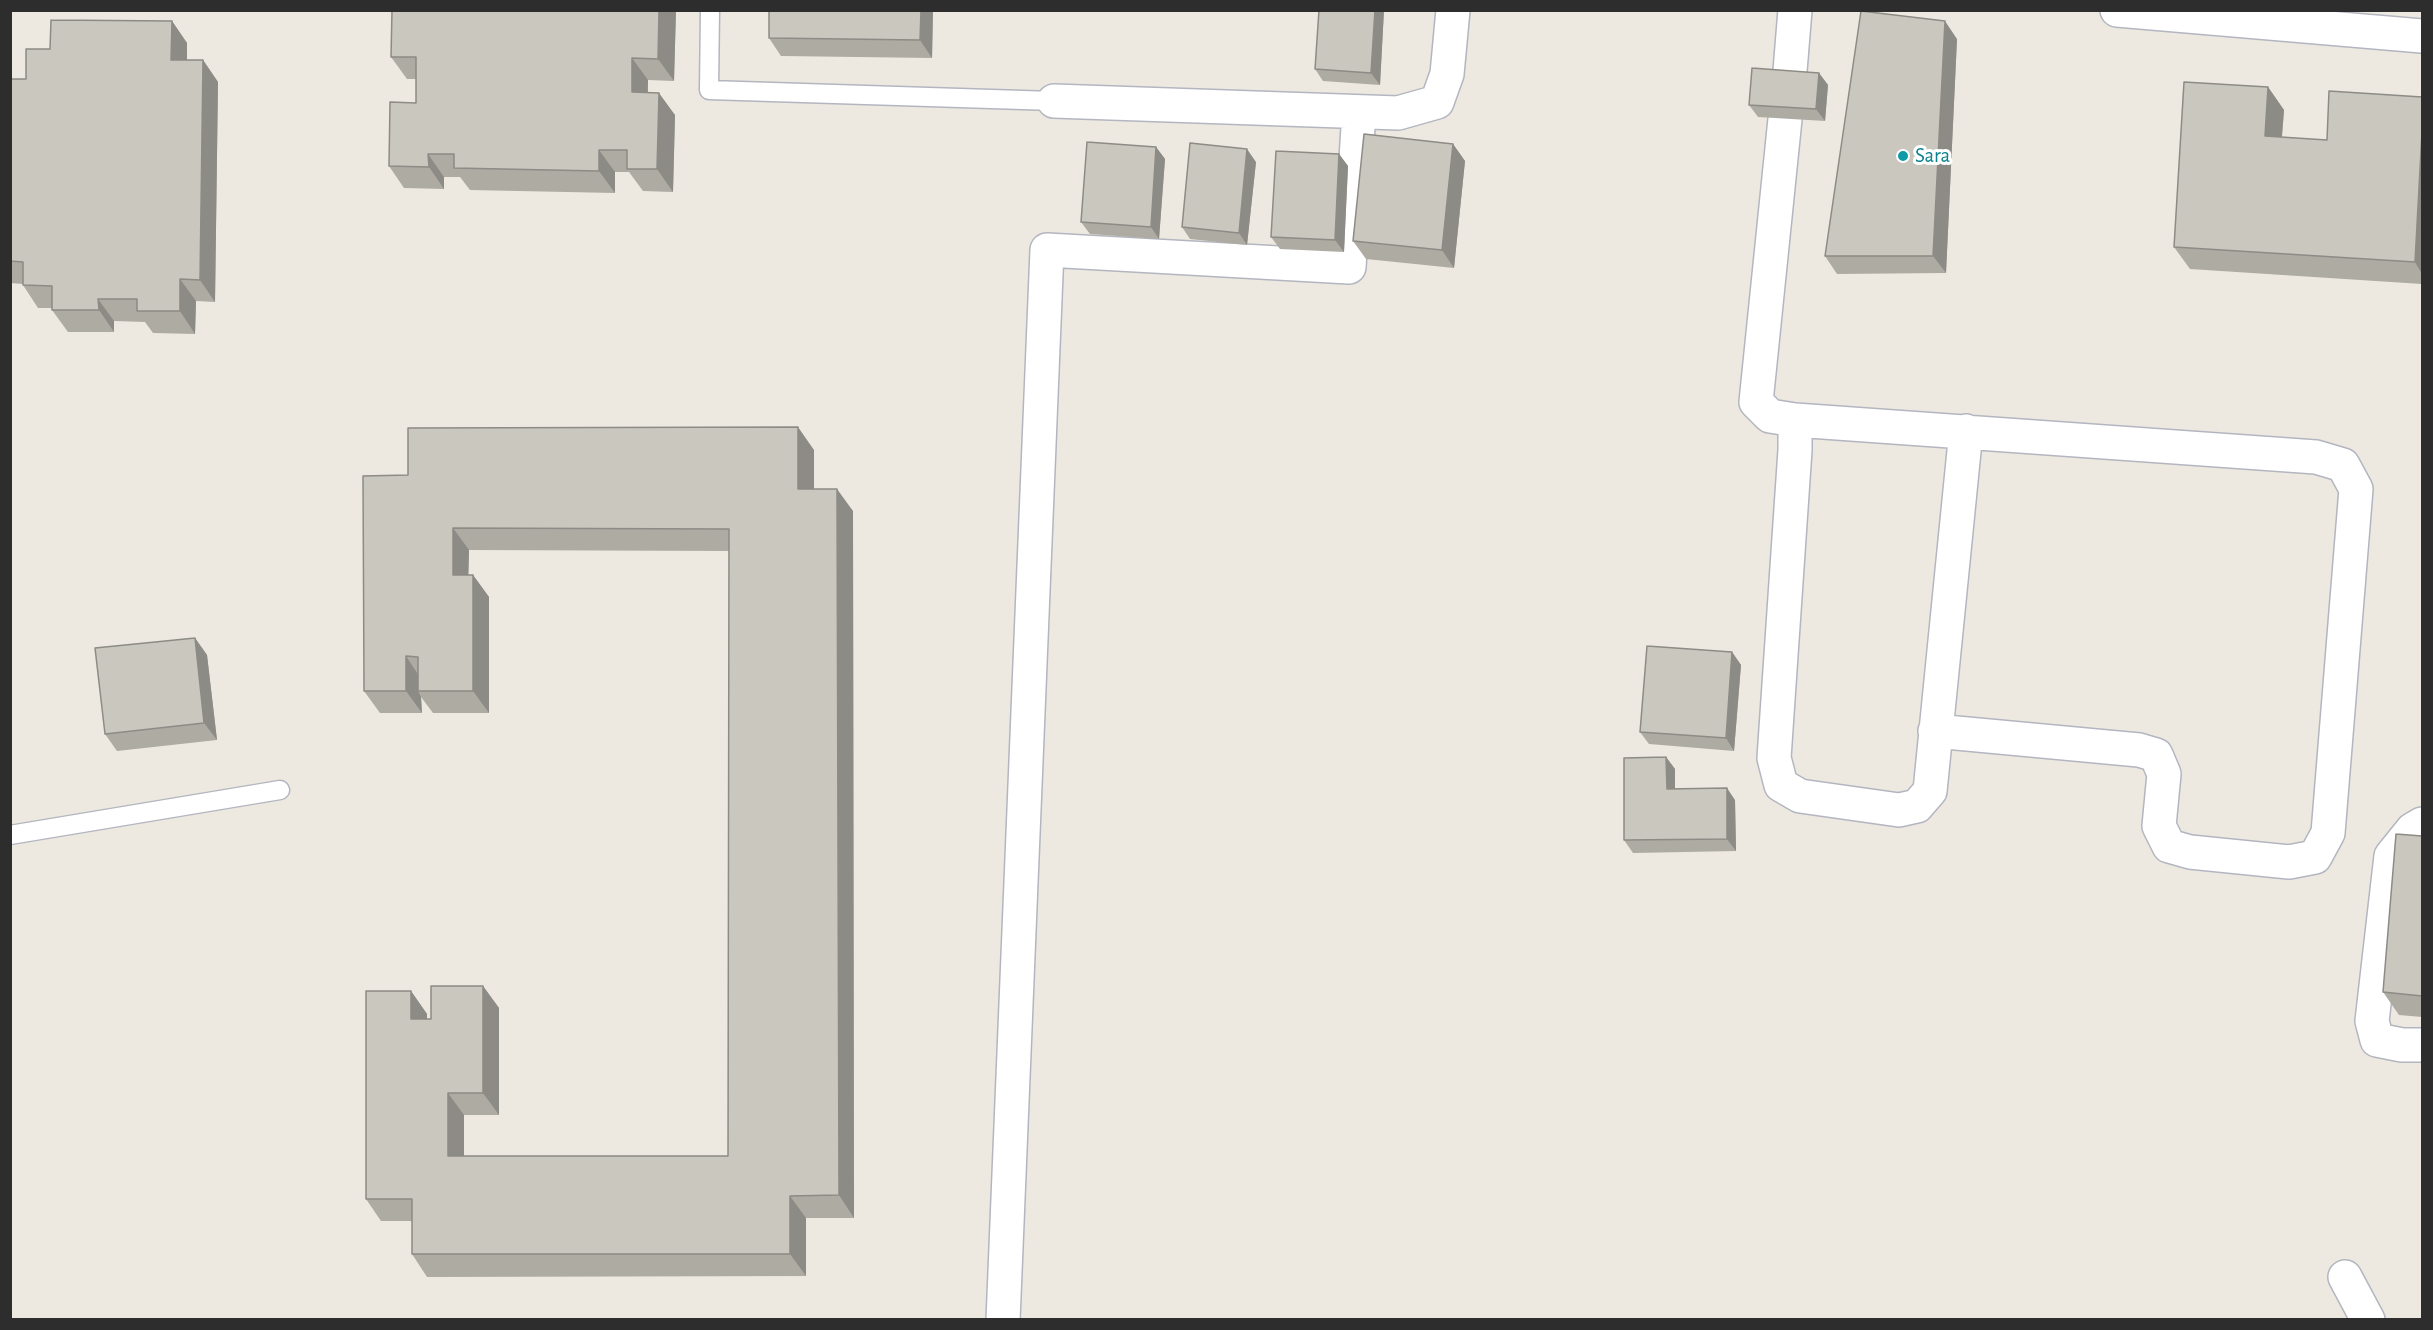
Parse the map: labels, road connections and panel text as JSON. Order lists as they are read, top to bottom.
{
  "places": ["Sara"]
}
